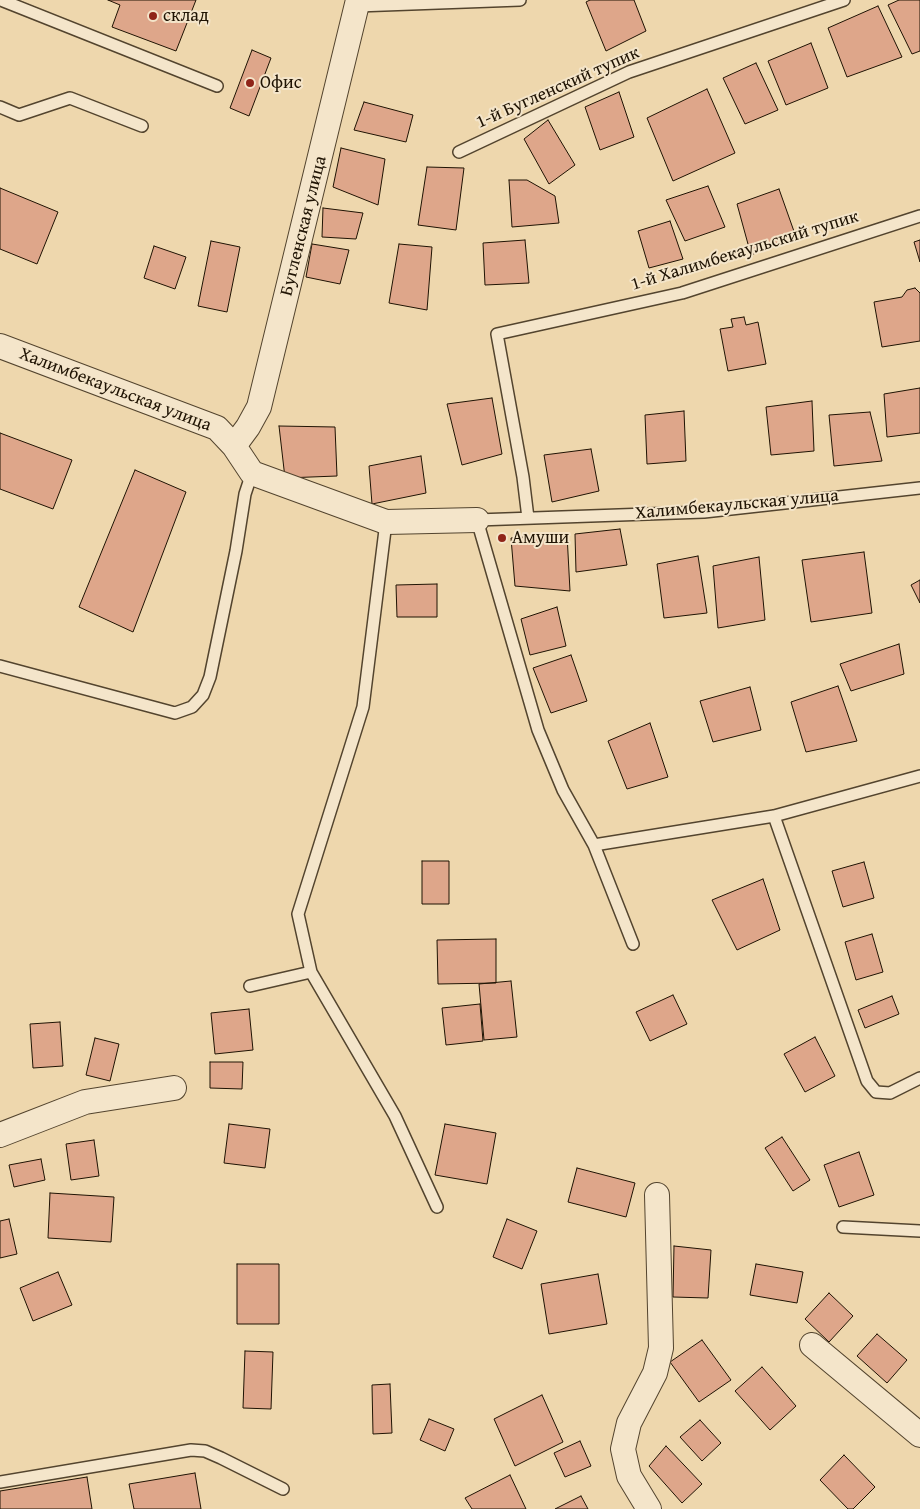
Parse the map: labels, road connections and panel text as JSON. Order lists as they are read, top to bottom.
{
  "streets": {
    "street": ["Бугленская улица", "Халимбекаульская улица"],
    "lane": ["1-й Бугленский тупик", "1-й Халимбекаульский тупик"]
  },
  "crossings": [
    ["Бугленская улица", "Халимбекаульская улица"],
    ["1-й Халимбекаульский тупик", "Халимбекаульская улица"]
  ],
  "places": ["склад", "Офис", "Амуши"]
}
